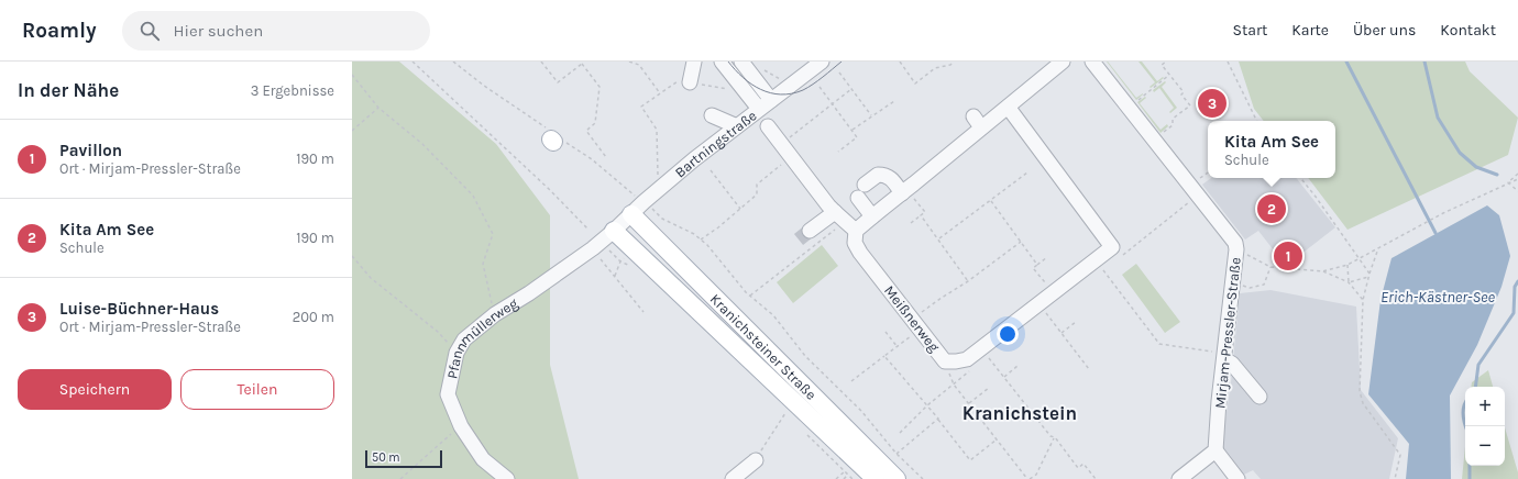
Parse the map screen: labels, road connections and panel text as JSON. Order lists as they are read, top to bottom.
{
  "streets": {
    "main road": ["Kranichsteiner Straße"],
    "street": [
      "Bartningstraße",
      "Meißnerweg",
      "Mirjam-Pressler-Straße",
      "Pfannmüllerweg"
    ]
  },
  "crossings": [
    ["Bartningstraße", "Pfannmüllerweg"],
    ["Bartningstraße", "Kranichsteiner Straße"],
    ["Pfannmüllerweg", "Kranichsteiner Straße"]
  ],
  "districts": ["Kranichstein"],
  "water": ["Erich-Kästner-See"],
  "scale_bar": "50 m",
  "page": {
    "header": "Roamly",
    "search": "Hier suchen",
    "nav": [
      "Start",
      "Karte",
      "Über uns",
      "Kontakt"
    ],
    "heading": ["In der Nähe", "3 Ergebnisse"],
    "pins": ["3", "2", "1"],
    "list": [
      {
        "mark": "1",
        "name": "Pavillon",
        "note": "Ort · Mirjam-Pressler-Straße",
        "value": "190 m"
      },
      {
        "mark": "2",
        "name": "Kita Am See",
        "note": "Schule",
        "value": "190 m"
      },
      {
        "mark": "3",
        "name": "Luise-Büchner-Haus",
        "note": "Ort · Mirjam-Pressler-Straße",
        "value": "200 m"
      }
    ],
    "popup": ["Kita Am See", "Schule"],
    "buttons": ["Speichern", "Teilen"],
    "map_buttons": ["+", "−"],
    "scale": "50 m"
  }
}
